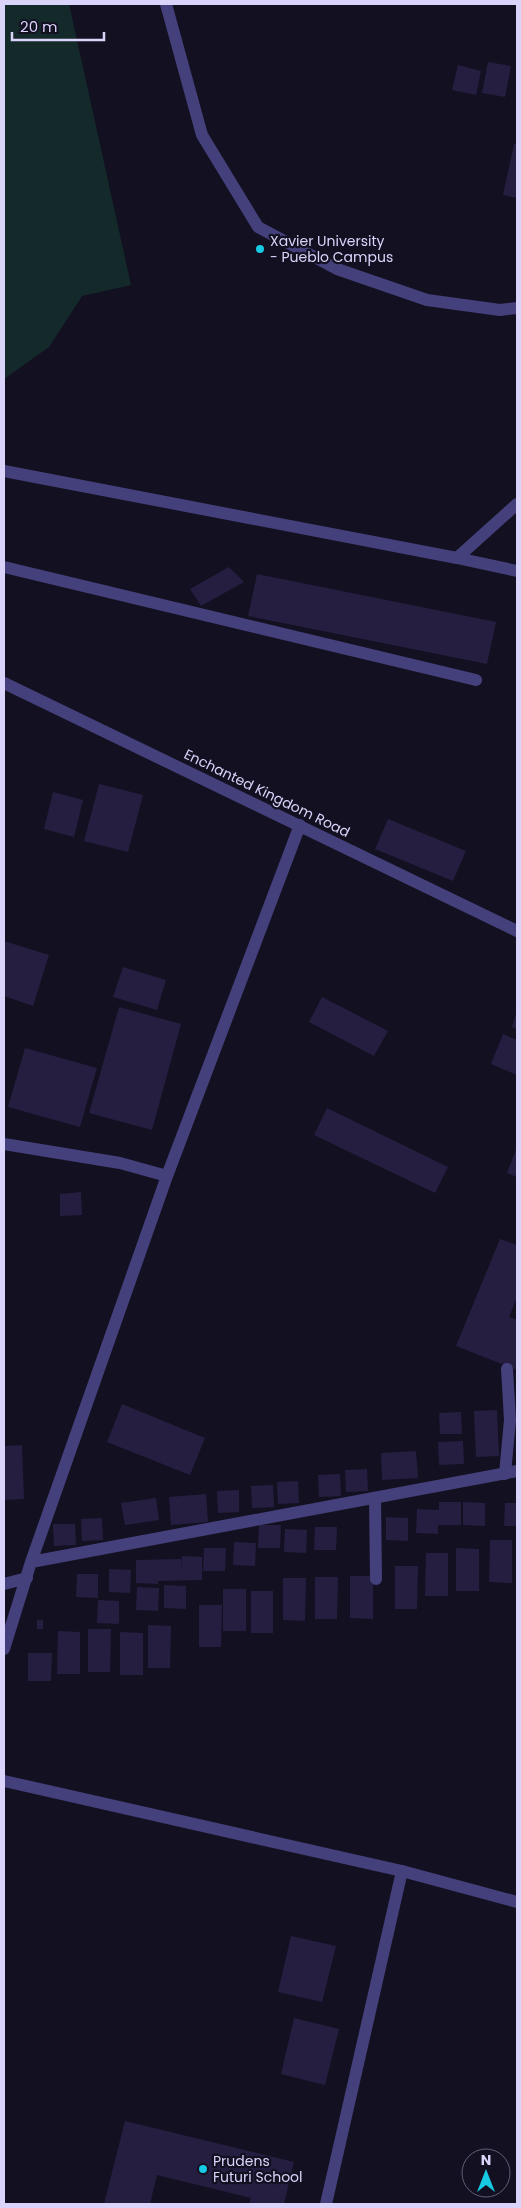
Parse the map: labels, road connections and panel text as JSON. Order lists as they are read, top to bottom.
{
  "streets": {
    "street": ["Enchanted Kingdom Road"]
  },
  "places": ["Xavier University - Pueblo Campus", "Prudens Futuri School"],
  "scale_bar": "20 m",
  "north": "top"
}
